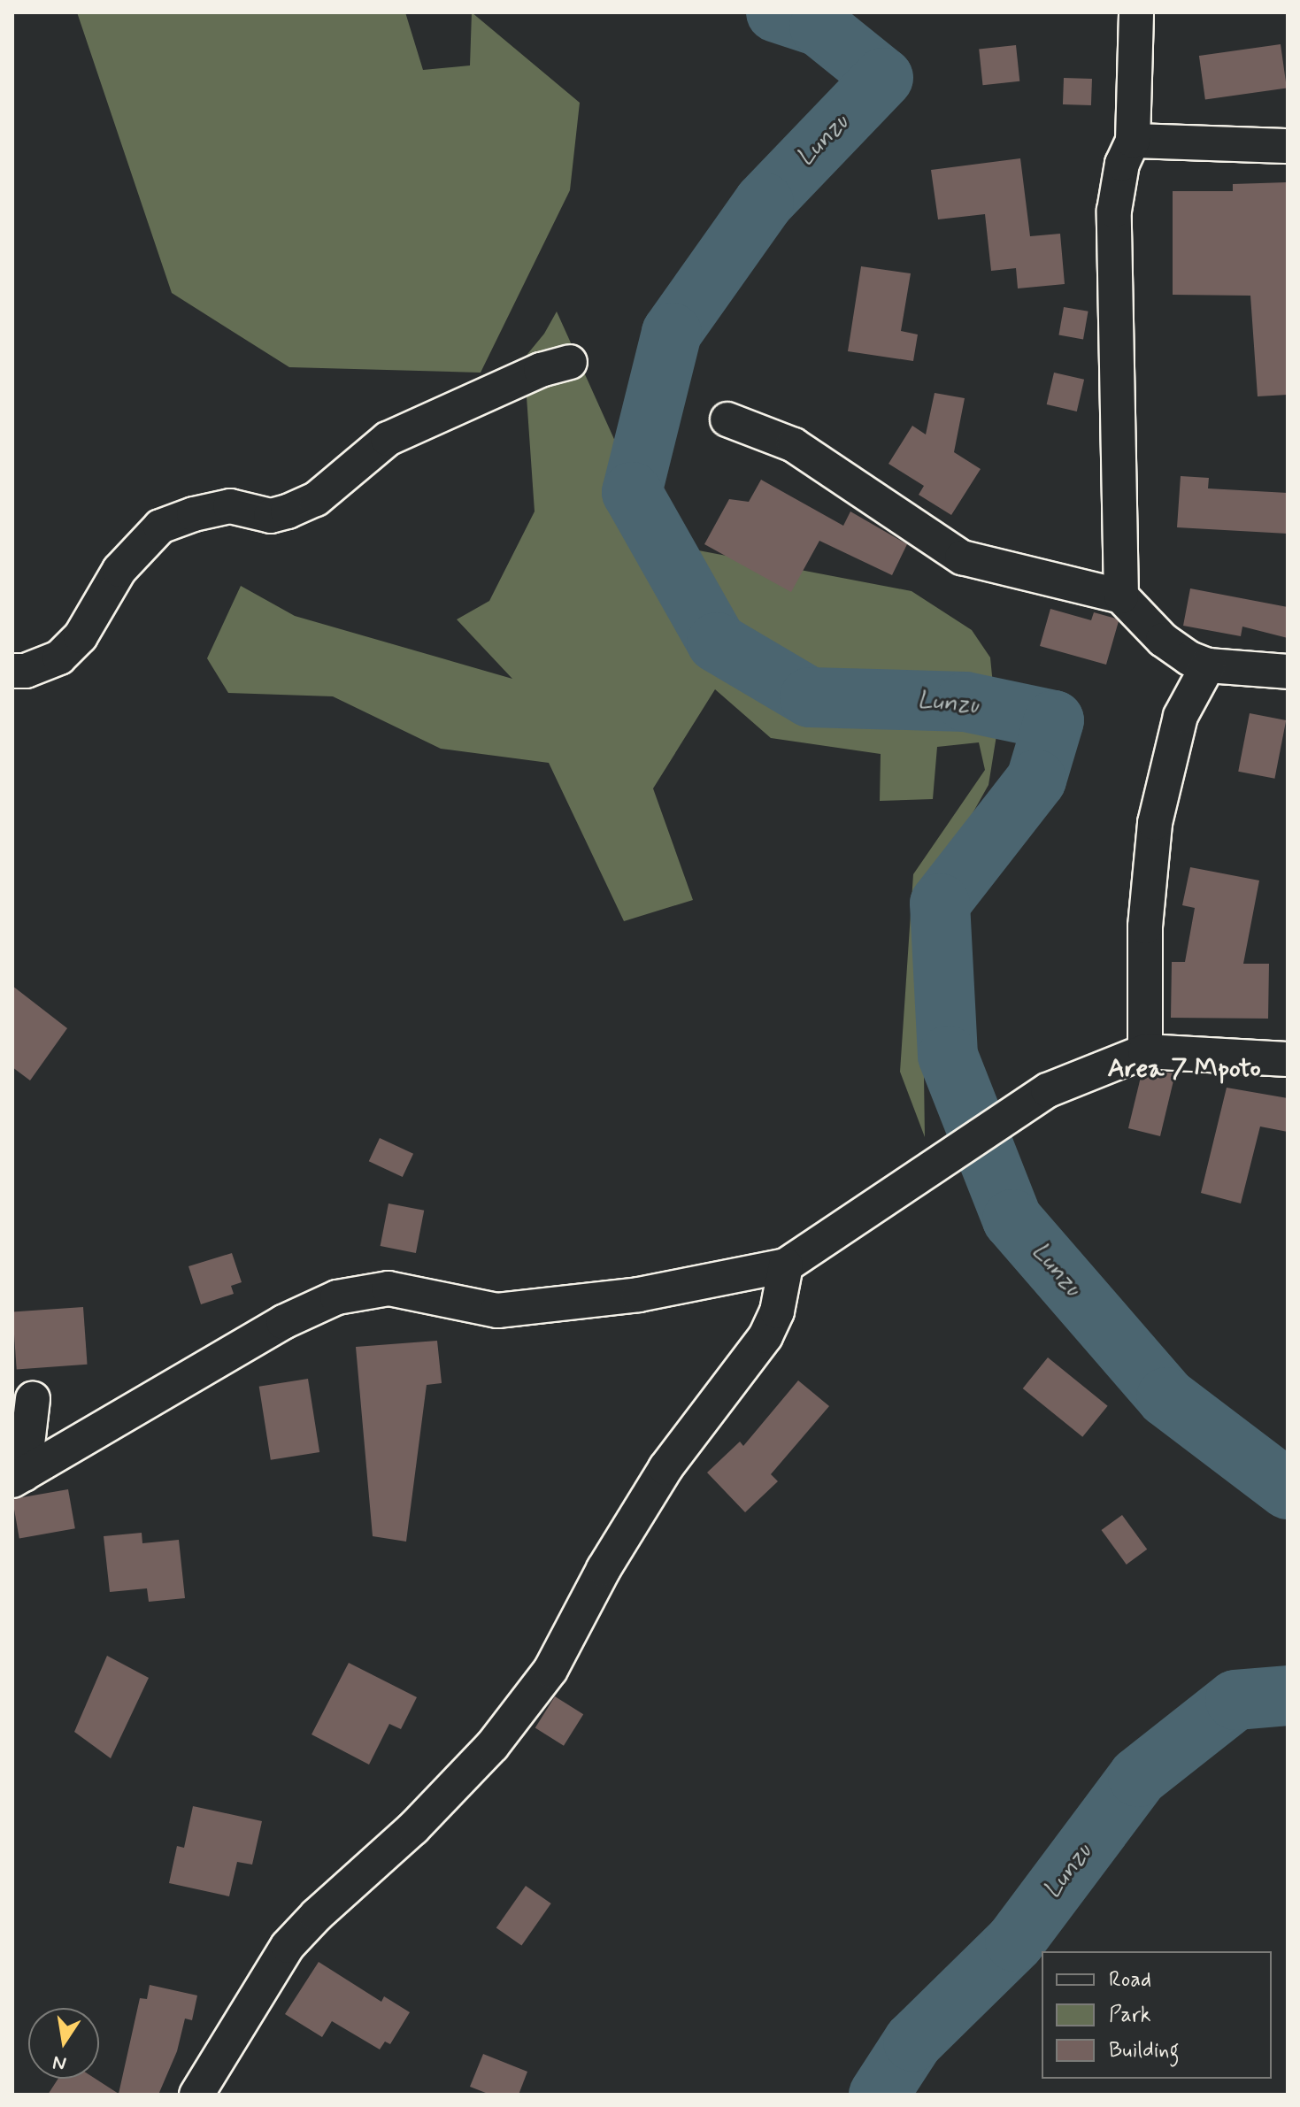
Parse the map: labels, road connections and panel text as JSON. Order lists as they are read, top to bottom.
{
  "districts": ["Area 7 Mpoto"],
  "water": ["Lunzu"],
  "legend": ["Road", "Park", "Building"],
  "north": "bottom"
}
